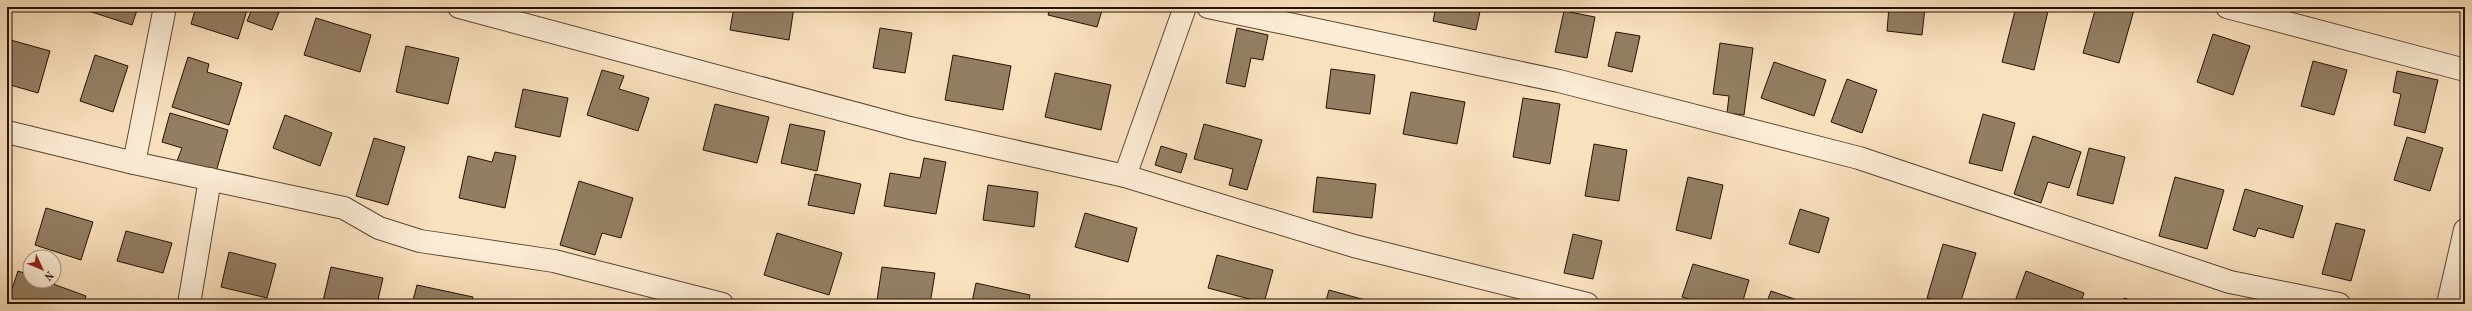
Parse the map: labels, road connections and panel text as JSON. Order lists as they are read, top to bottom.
{
  "north": "bottom right"
}
